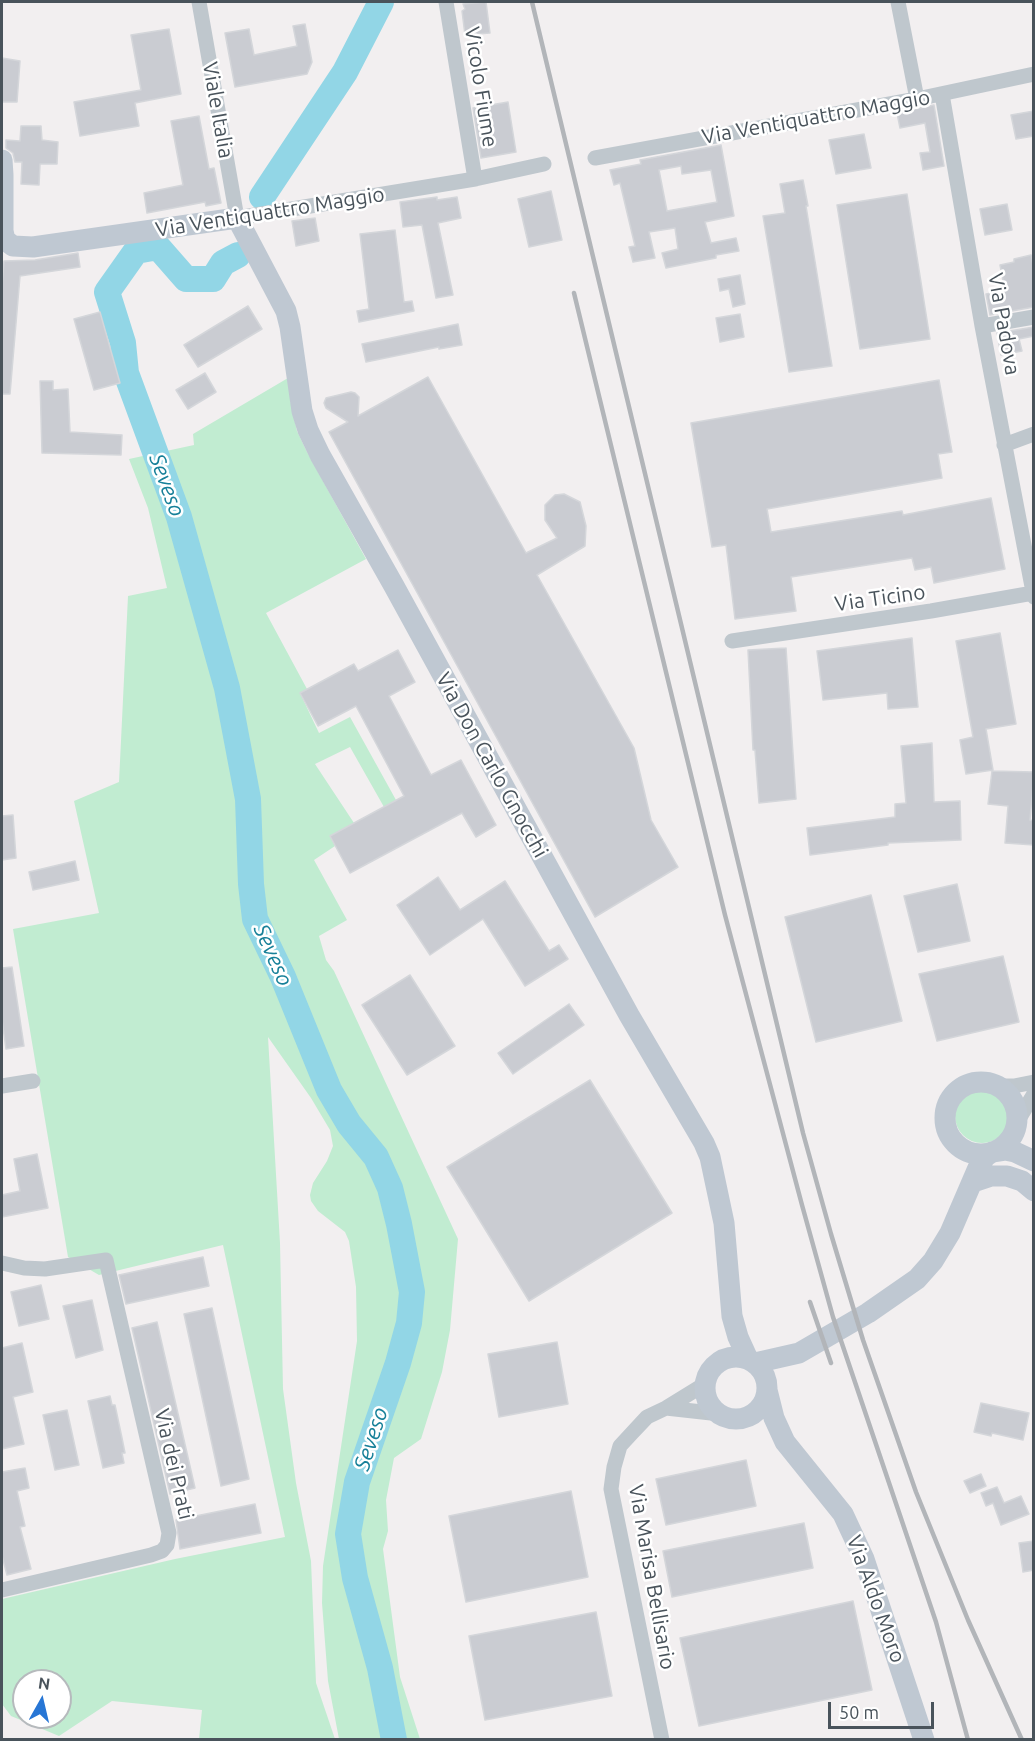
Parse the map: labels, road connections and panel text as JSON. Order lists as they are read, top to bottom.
{
  "streets": {
    "street": [
      "Vicolo Fiume",
      "Viale Italia",
      "Via Ventiquattro Maggio",
      "Via Padova",
      "Via Ticino",
      "Via Don Carlo Gnocchi",
      "Via dei Prati",
      "Via Marisa Bellisario",
      "Via Aldo Moro"
    ]
  },
  "crossings": [
    ["Vicolo Fiume", "Via Ventiquattro Maggio"],
    ["Viale Italia", "Via Ventiquattro Maggio"],
    ["Viale Italia", "Via Don Carlo Gnocchi"],
    ["Via Ventiquattro Maggio", "Via Padova"],
    ["Via Ventiquattro Maggio", "Via Don Carlo Gnocchi"],
    ["Via Padova", "Via Ticino"],
    ["Via Marisa Bellisario", "Via Aldo Moro"]
  ],
  "water": ["Seveso"],
  "scale_bar": "50 m",
  "north": "top"
}
